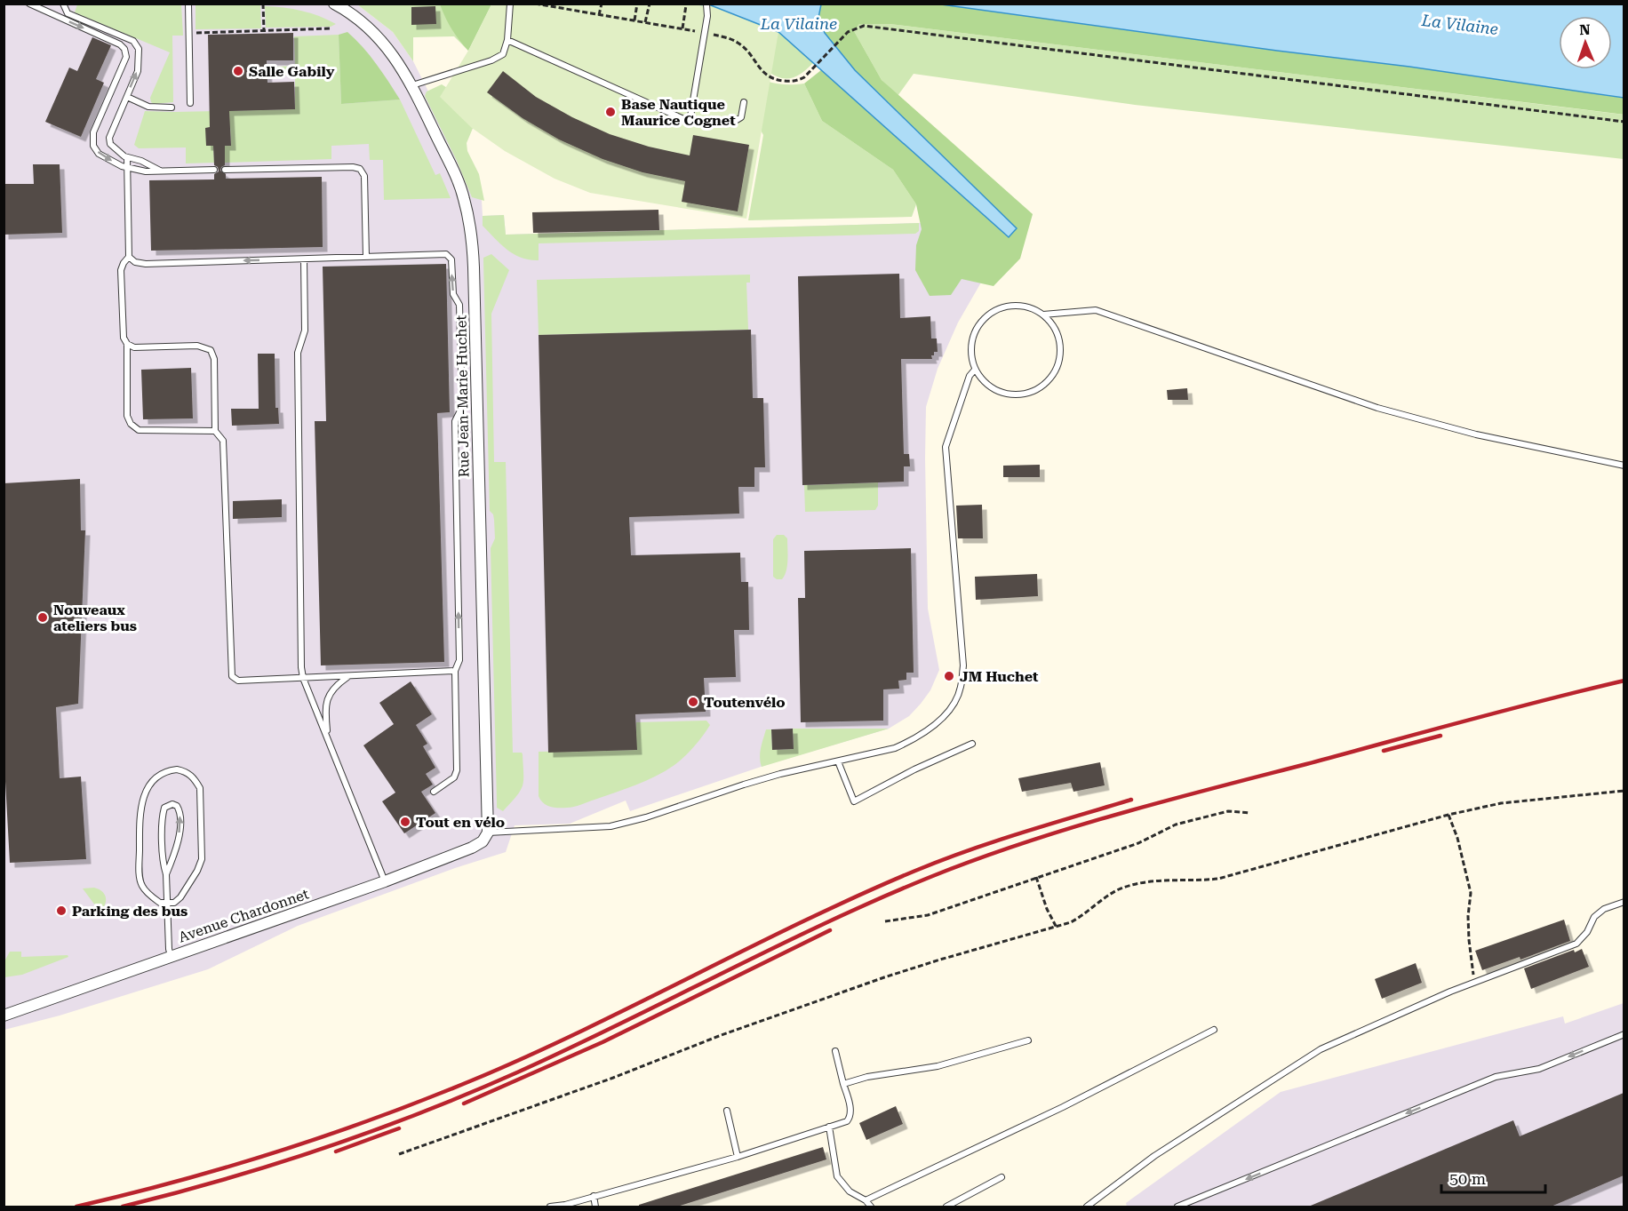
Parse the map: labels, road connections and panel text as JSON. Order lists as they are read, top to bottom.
{
  "streets": {
    "street": ["Rue Jean-Marie Huchet", "Avenue Chardonnet"]
  },
  "crossings": [
    ["Rue Jean-Marie Huchet", "Avenue Chardonnet"]
  ],
  "water": ["La Vilaine"],
  "places": [
    "Salle Gabily",
    "Base Nautique Maurice Cognet",
    "Nouveaux ateliers bus",
    "JM Huchet",
    "Toutenvélo",
    "Tout en vélo",
    "Parking des bus"
  ],
  "scale_bar": "50 m",
  "north": "top"
}
